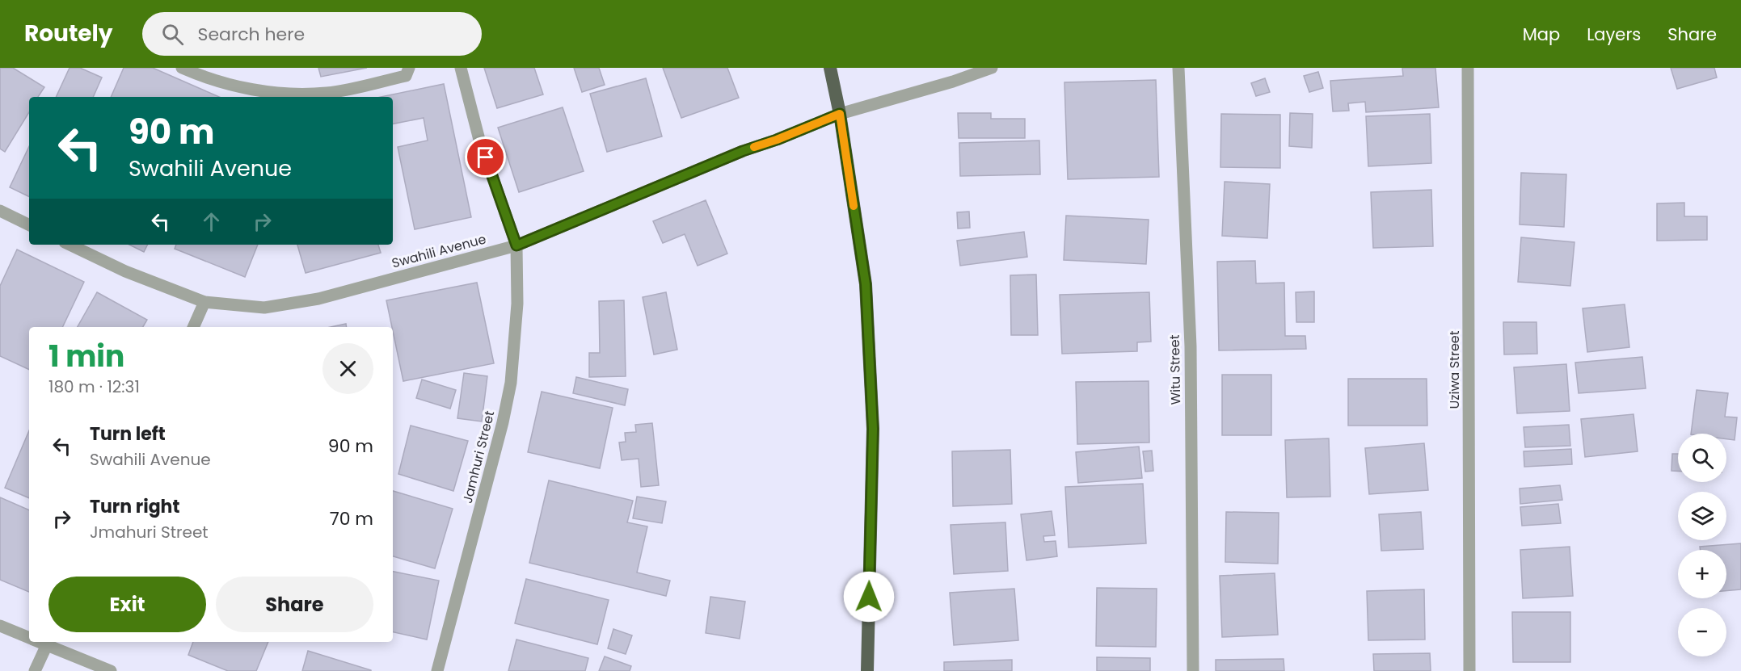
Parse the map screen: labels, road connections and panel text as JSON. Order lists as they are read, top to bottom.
{
  "streets": {
    "street": [
      "Swahili Avenue",
      "Witu Street",
      "Uziwa Street",
      "Jamhuri Street"
    ]
  },
  "crossings": [
    ["Swahili Avenue", "Jamhuri Street"]
  ],
  "page": {
    "header": "Routely",
    "search": "Search here",
    "nav": ["Map", "Layers", "Share"],
    "turn": ["90 m", "Swahili Avenue"],
    "heading": ["1 min", "180 m · 12:31"],
    "list": [
      {
        "name": "Turn left",
        "note": "Swahili Avenue",
        "value": "90 m"
      },
      {
        "name": "Turn right",
        "note": "Jmahuri Street",
        "value": "70 m"
      }
    ],
    "map_buttons": ["+", "−"],
    "buttons": ["Exit", "Share"]
  }
}
